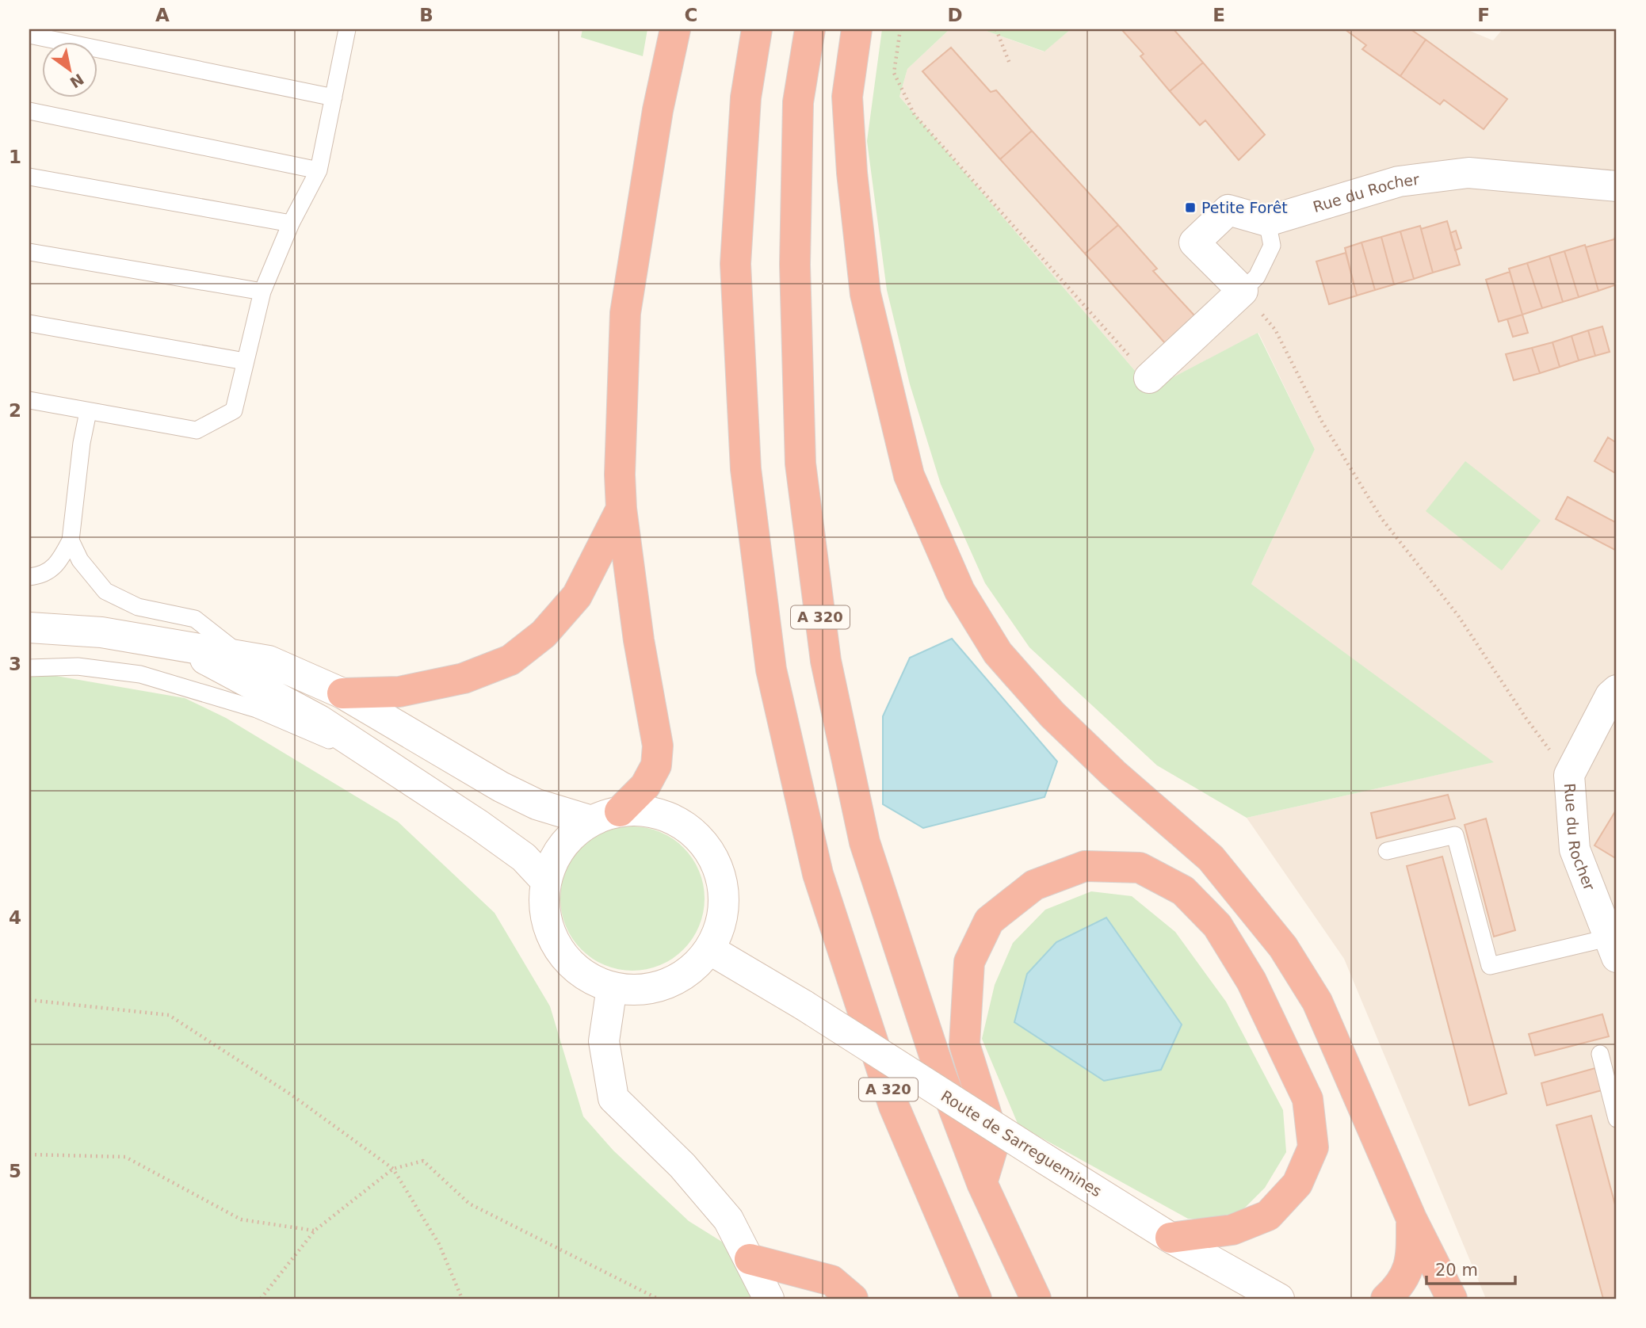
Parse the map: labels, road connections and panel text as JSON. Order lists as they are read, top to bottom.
{
  "streets": {
    "highway": ["A 320"],
    "main road": ["Rue du Rocher", "Route de Sarreguemines"]
  },
  "places": {
    "transit": ["Petite Forêt"]
  },
  "scale_bar": "20 m",
  "north": "bottom right",
  "grid": {
    "columns": [
      "A",
      "B",
      "C",
      "D",
      "E",
      "F"
    ],
    "rows": [
      "1",
      "2",
      "3",
      "4",
      "5"
    ]
  }
}
